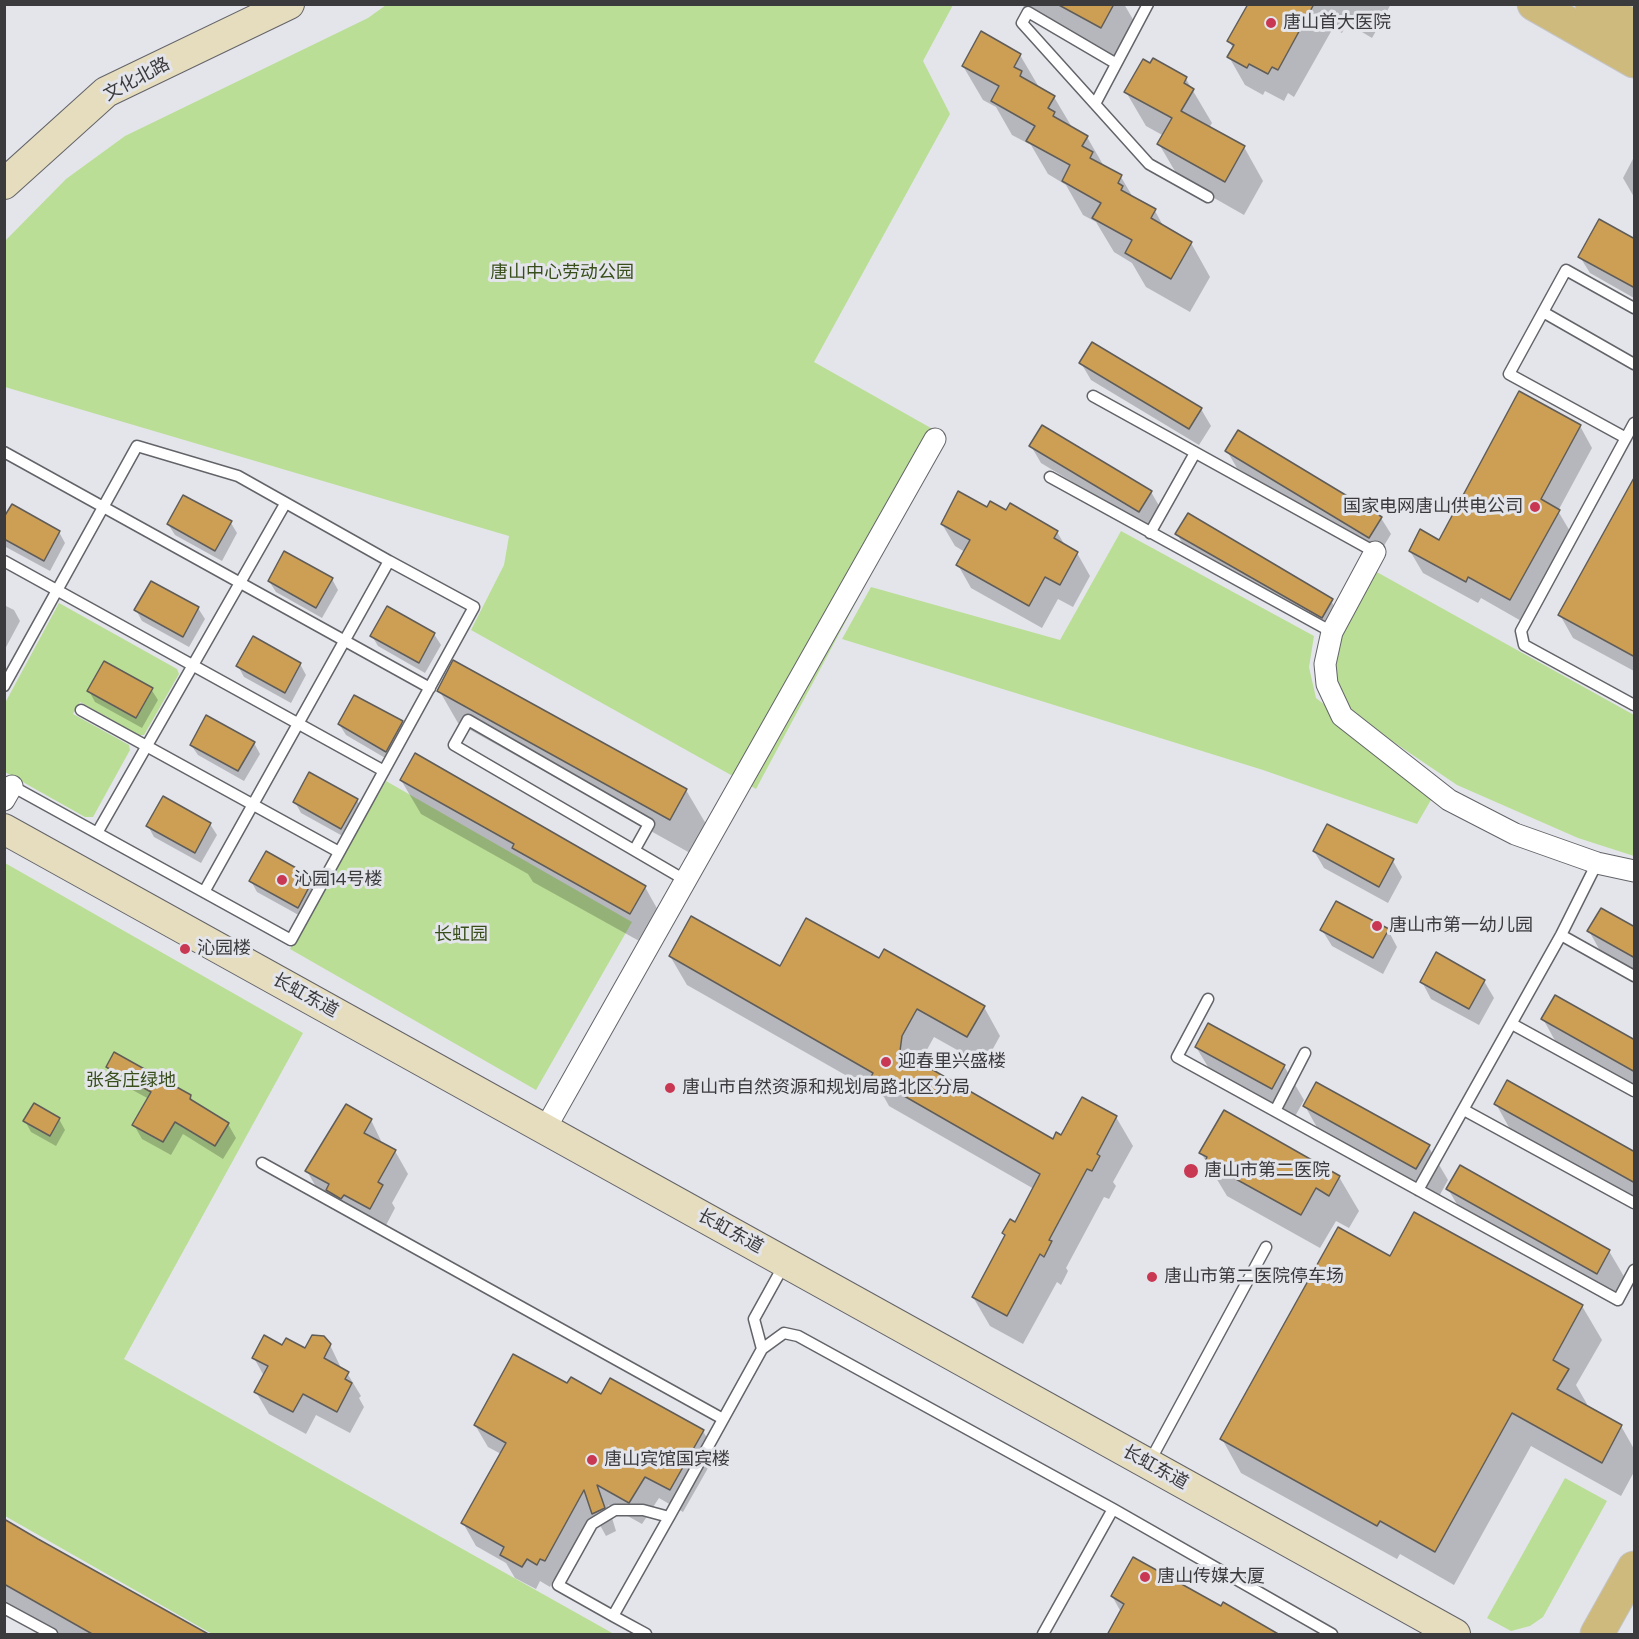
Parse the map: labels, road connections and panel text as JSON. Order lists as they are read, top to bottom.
{
  "streets": {
    "street": ["文化北路", "长虹东道"]
  },
  "parks": ["唐山中心劳动公园", "长虹园", "张各庄绿地"],
  "places": [
    "唐山首大医院",
    "国家电网唐山供电公司",
    "沁园14号楼",
    "唐山市第一幼儿园",
    "沁园楼",
    "迎春里兴盛楼",
    "唐山市自然资源和规划局路北区分局",
    "唐山市第二医院",
    "唐山市第二医院停车场",
    "唐山宾馆国宾楼",
    "唐山传媒大厦"
  ]
}
